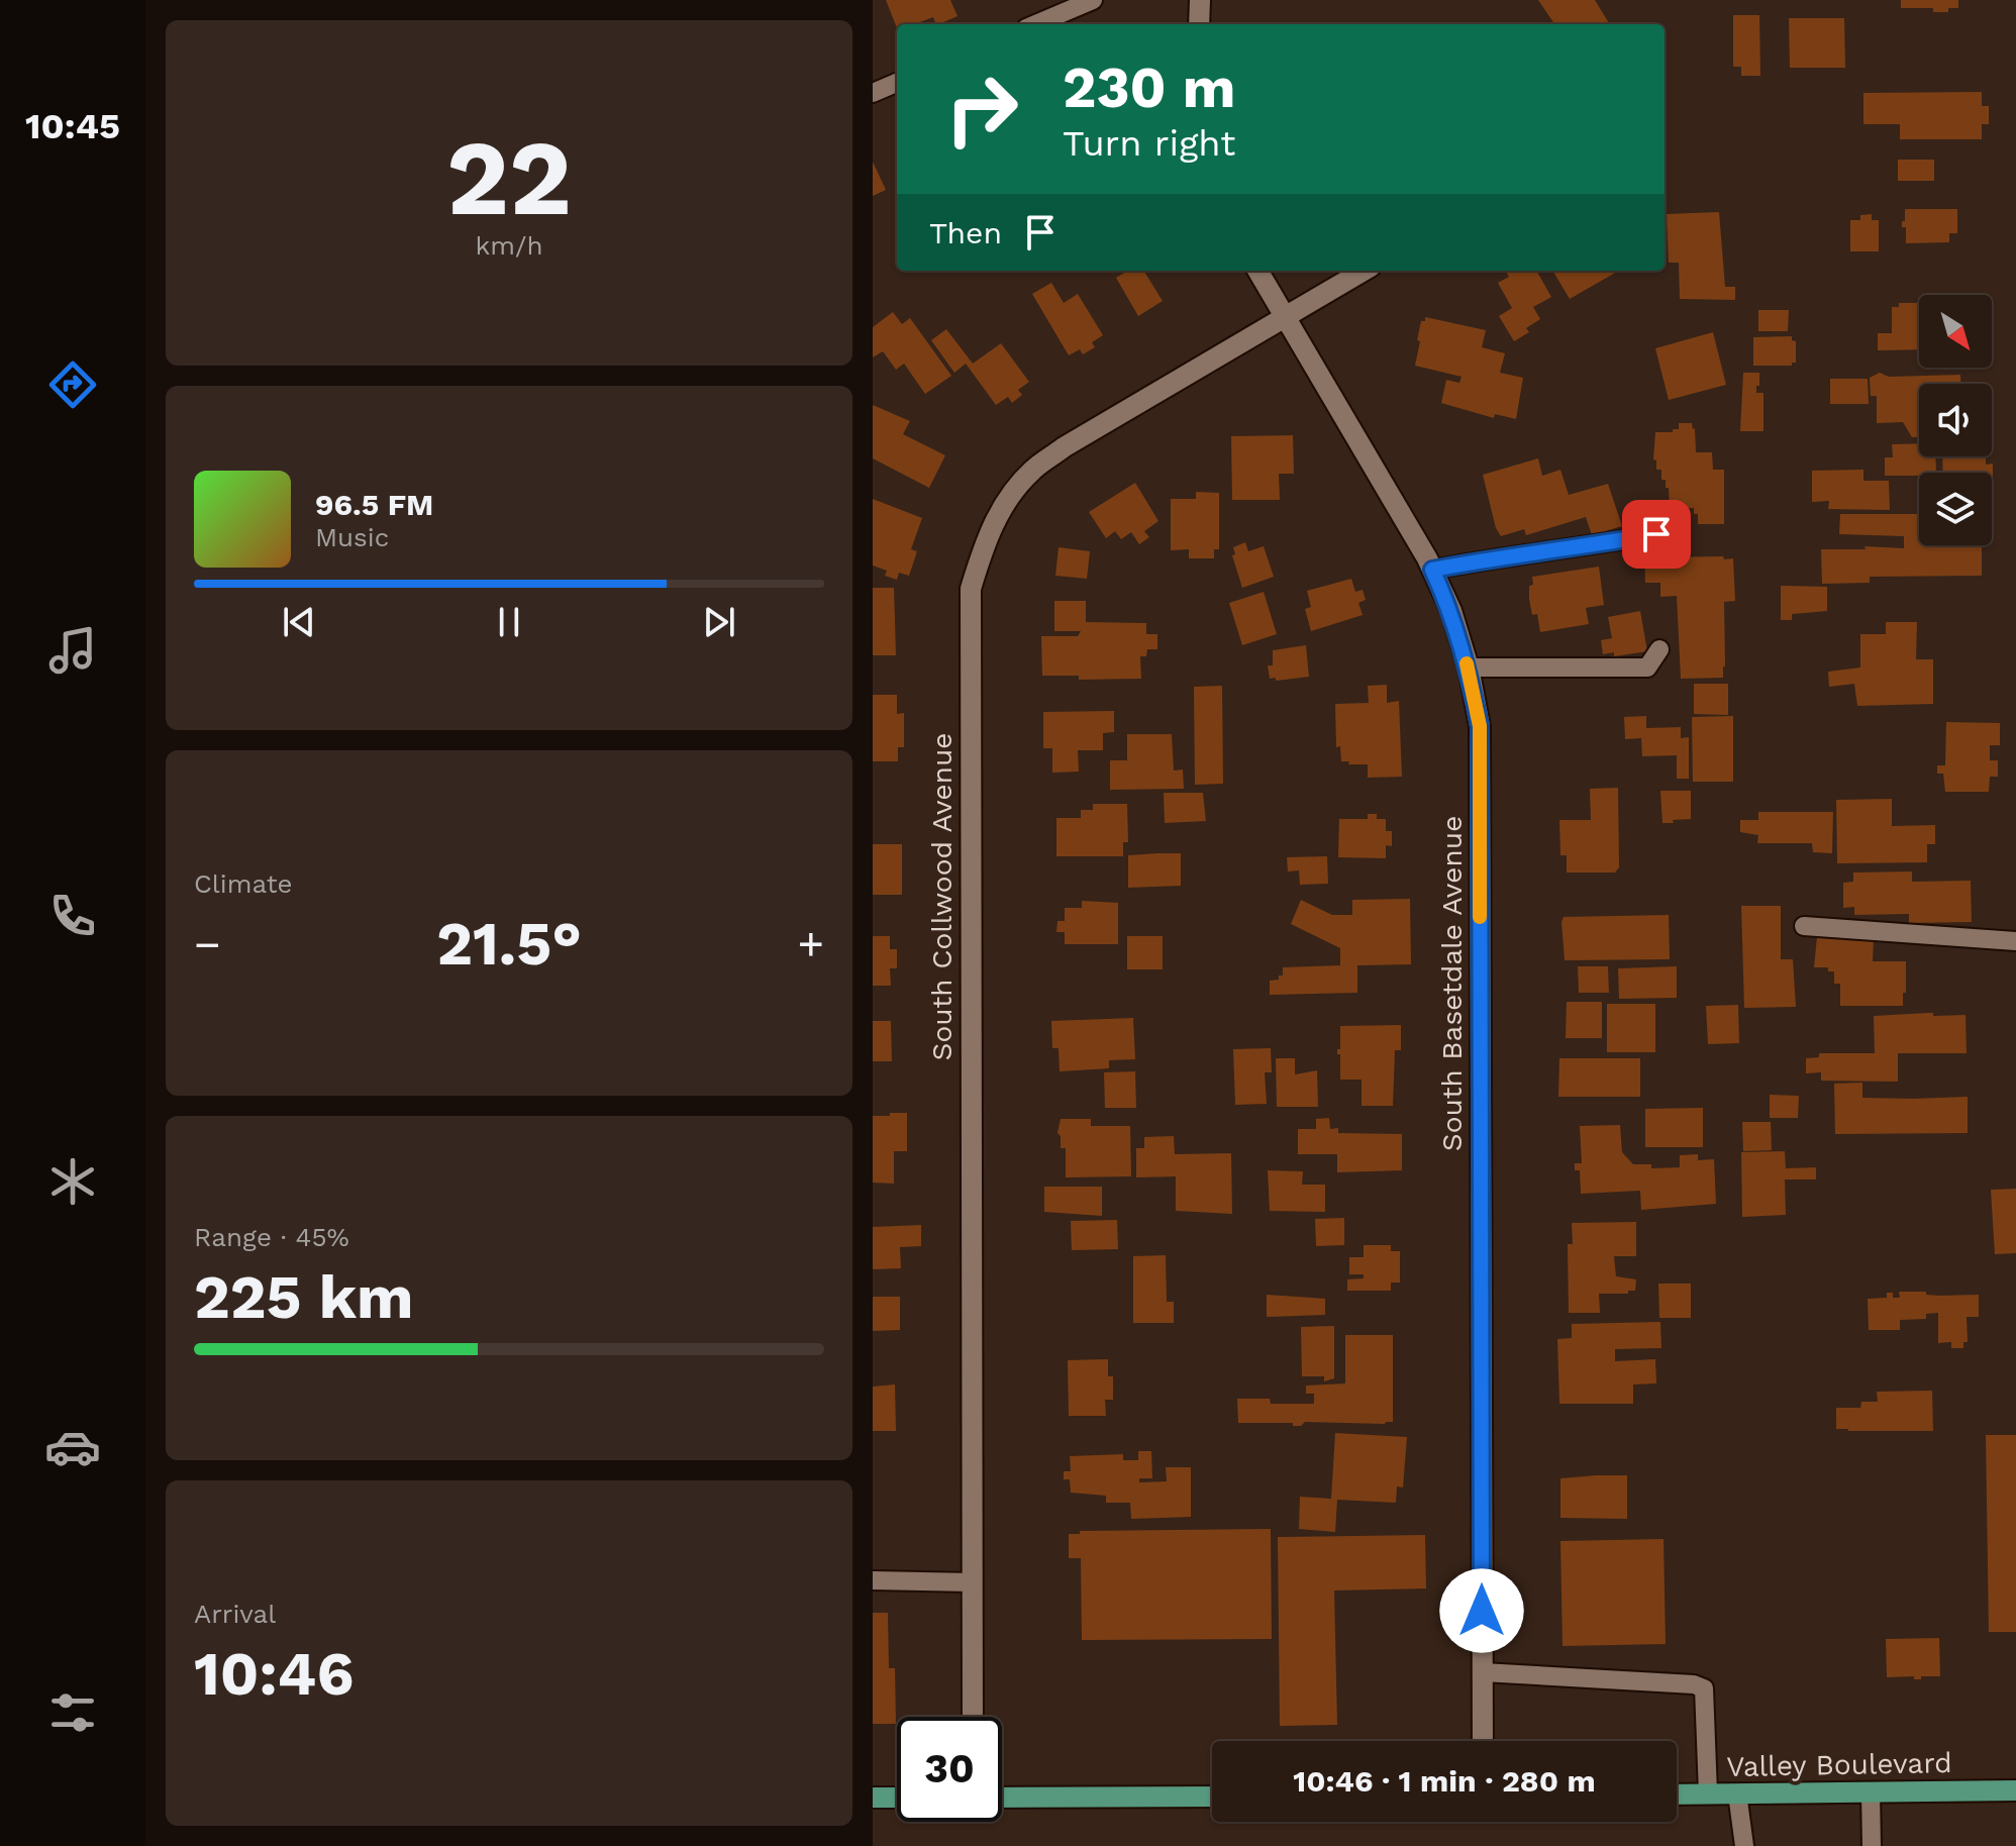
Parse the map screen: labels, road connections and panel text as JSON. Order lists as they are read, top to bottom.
{
  "streets": {
    "main road": ["Valley Boulevard"],
    "street": ["South Collwood Avenue", "South Basetdale Avenue"]
  },
  "crossings": [
    ["South Collwood Avenue", "South Basetdale Avenue"]
  ],
  "north": "bottom right",
  "page": {
    "tabs": "10:45",
    "tile": [
      ["22", "km/h"],
      "Climate",
      ["Range · 45%", "225 km"],
      ["Arrival", "10:46"]
    ],
    "turn": ["230 m", "Turn right"],
    "then": "Then",
    "song": ["96.5 FM", "Music"],
    "heat": ["−", "21.5°", "+"],
    "limit": "30",
    "trip": "10:46 · 1 min · 280 m"
  }
}
